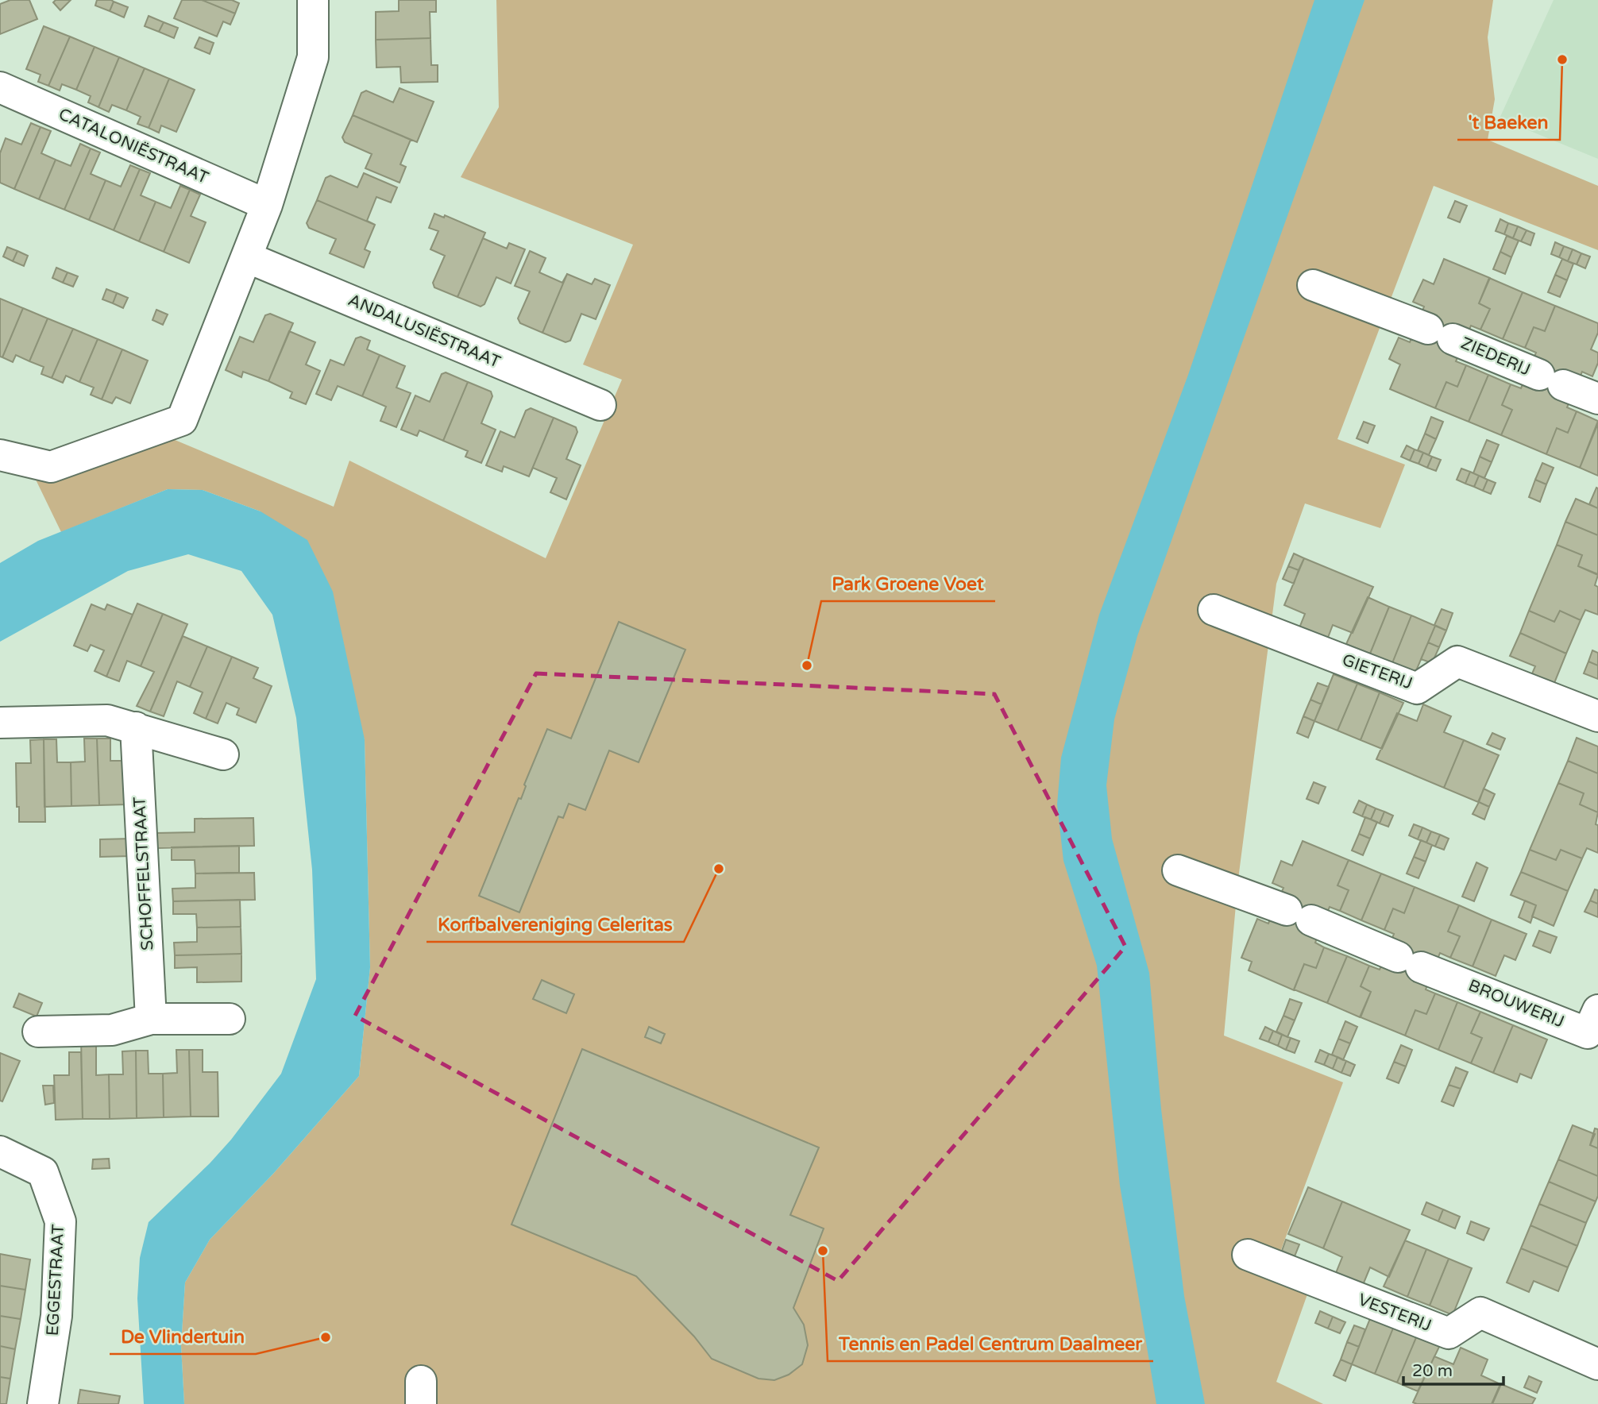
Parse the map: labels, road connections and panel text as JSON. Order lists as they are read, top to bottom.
{
  "streets": {
    "street": [
      "CATALONIËSTRAAT",
      "ANDALUSIËSTRAAT",
      "ZIEDERIJ",
      "GIETERIJ",
      "SCHOFFELSTRAAT",
      "BROUWERIJ",
      "EGGESTRAAT",
      "VESTERIJ"
    ]
  },
  "places": [
    "'t Baeken",
    "Park Groene Voet",
    "Korfbalvereniging Celeritas",
    "Tennis en Padel Centrum Daalmeer",
    "De Vlindertuin"
  ],
  "scale_bar": "20 m"
}
